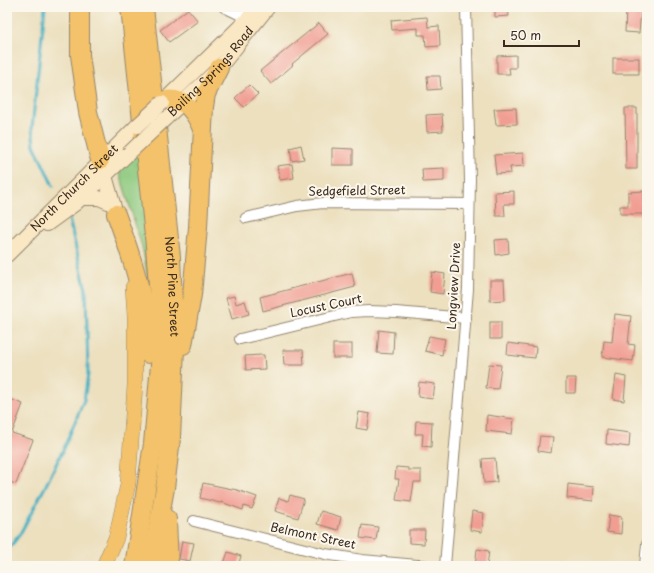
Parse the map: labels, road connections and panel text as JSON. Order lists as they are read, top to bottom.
{
  "streets": {
    "highway": ["North Pine Street"],
    "main road": ["Boiling Springs Road", "North Church Street"],
    "street": [
      "Sedgefield Street",
      "Longview Drive",
      "Locust Court",
      "Belmont Street"
    ]
  },
  "crossings": [
    ["Boiling Springs Road", "North Church Street"],
    ["Sedgefield Street", "Longview Drive"],
    ["Longview Drive", "Locust Court"]
  ],
  "scale_bar": "50 m"
}
